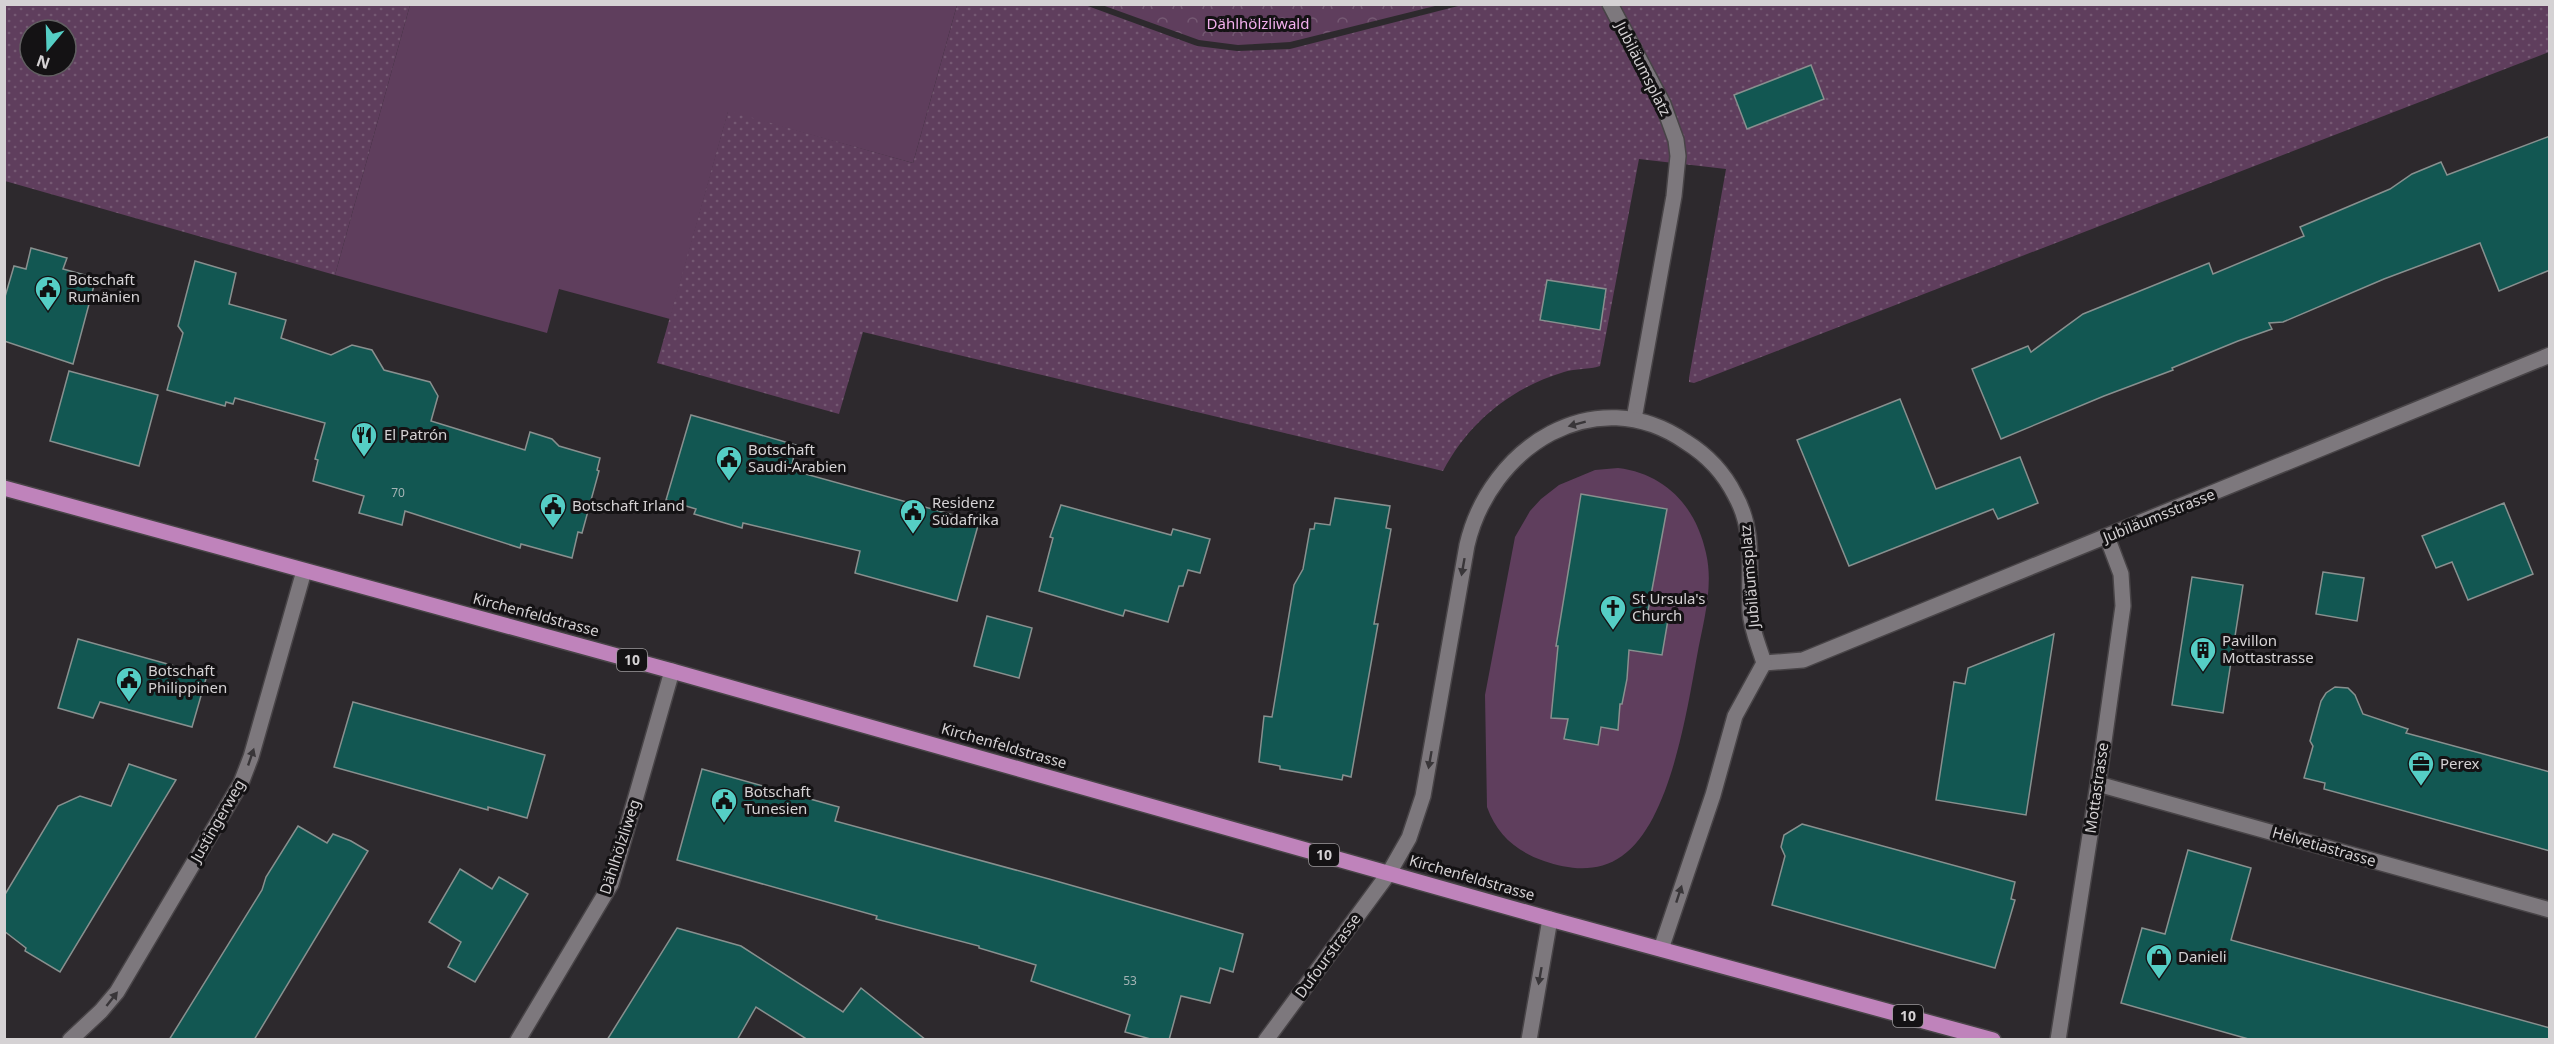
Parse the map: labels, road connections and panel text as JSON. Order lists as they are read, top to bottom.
{
  "streets": {
    "main road": ["Kirchenfeldstrasse", "10"],
    "street": [
      "Jubiläumsplatz",
      "Jubiläumsstrasse",
      "Mottastrasse",
      "Justingerweg",
      "Dählhölzliweg",
      "Helvetiastrasse",
      "Dufourstrasse"
    ]
  },
  "crossings": [
    ["Jubiläumsplatz", "Jubiläumsstrasse"],
    ["Jubiläumsplatz", "Kirchenfeldstrasse"],
    ["Jubiläumsplatz", "Dufourstrasse"],
    ["Jubiläumsstrasse", "Mottastrasse"],
    ["Kirchenfeldstrasse", "Justingerweg"],
    ["Kirchenfeldstrasse", "Dählhölzliweg"],
    ["Kirchenfeldstrasse", "Dufourstrasse"],
    ["Mottastrasse", "Helvetiastrasse"]
  ],
  "one_way": ["Jubiläumsplatz", "Justingerweg"],
  "parks": ["Dählhölzliwald"],
  "places": {
    "public building": [
      "Botschaft Rumänien",
      "Botschaft Saudi-Arabien",
      "Botschaft Irland",
      "Residenz Südafrika",
      "Botschaft Philippinen",
      "Botschaft Tunesien"
    ],
    "restaurant": ["El Patrón"],
    "church": ["St Ursula's Church"],
    "building": ["Pavillon Mottastrasse"],
    "office": ["Perex"],
    "shop": ["Danieli"]
  },
  "house_numbers": ["70", "53"],
  "north": "bottom"
}
